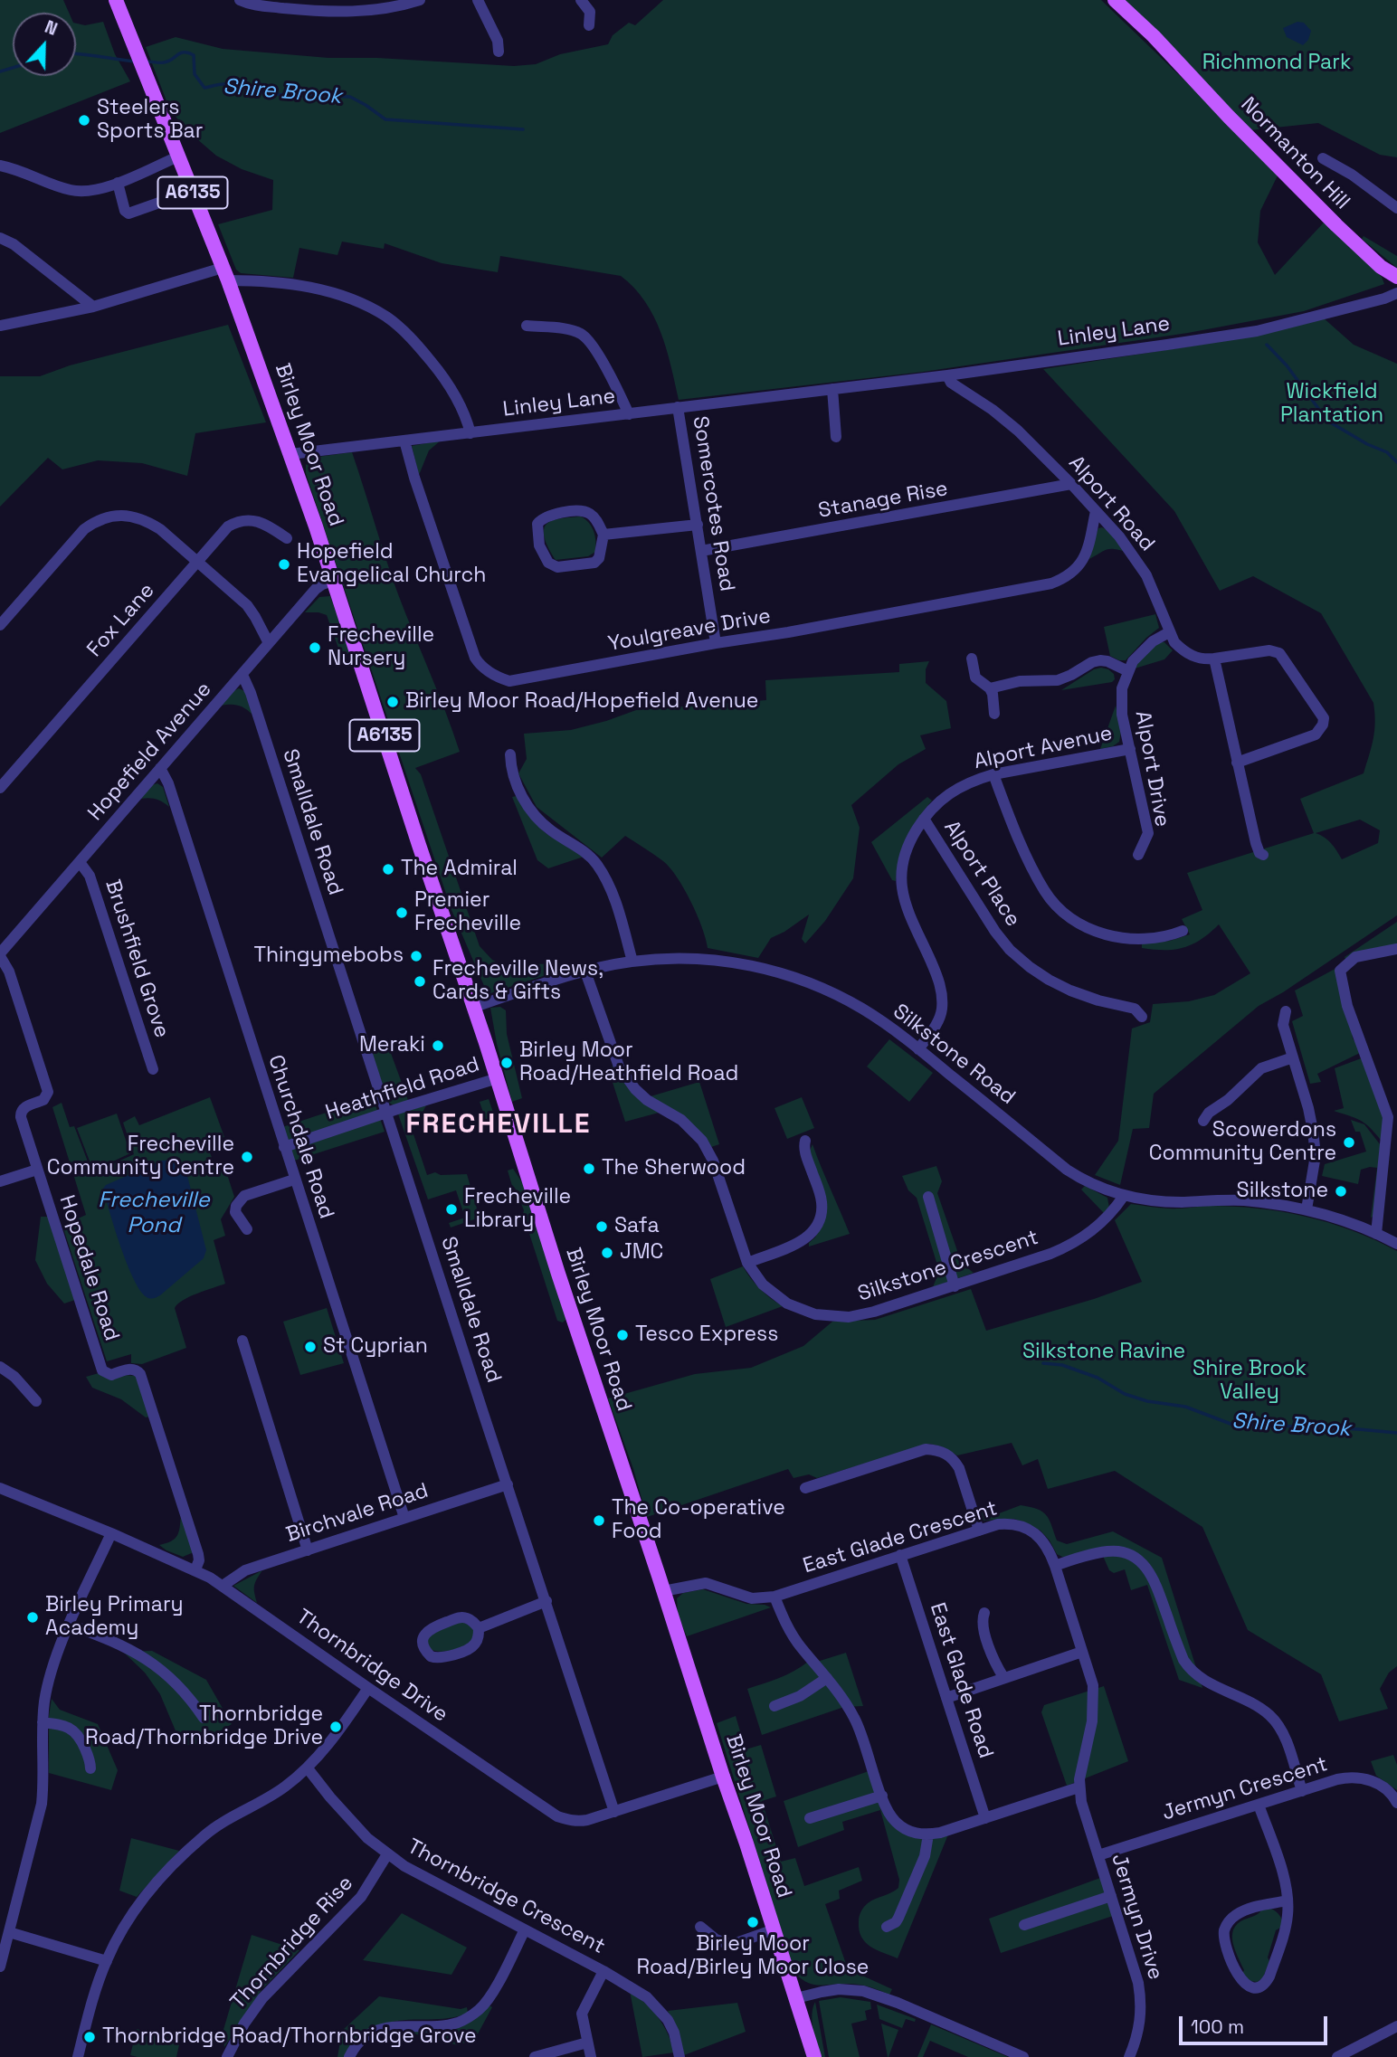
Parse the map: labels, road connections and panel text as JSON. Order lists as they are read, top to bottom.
{
  "streets": {
    "main road": ["Normanton Hill", "A6135", "Birley Moor Road"],
    "street": [
      "Linley Lane",
      "Stanage Rise",
      "Somercotes Road",
      "Alport Road",
      "Fox Lane",
      "Youlgreave Drive",
      "Alport Avenue",
      "Hopefield Avenue",
      "Alport Drive",
      "Smalldale Road",
      "Alport Place",
      "Brushfield Grove",
      "Silkstone Road",
      "Heathfield Road",
      "Churchdale Road",
      "Silkstone Crescent",
      "Hopedale Road",
      "Birchvale Road",
      "East Glade Crescent",
      "Thornbridge Drive",
      "East Glade Road",
      "Jermyn Crescent",
      "Thornbridge Crescent",
      "Jermyn Drive",
      "Thornbridge Rise"
    ]
  },
  "crossings": [
    ["Linley Lane", "Birley Moor Road"],
    ["Linley Lane", "Somercotes Road"],
    ["Linley Lane", "Alport Road"],
    ["Linley Lane", "Youlgreave Drive"],
    ["Birley Moor Road", "Hopefield Avenue"],
    ["Birley Moor Road", "Silkstone Road"],
    ["Birley Moor Road", "Heathfield Road"],
    ["Birley Moor Road", "East Glade Crescent"],
    ["Birley Moor Road", "Thornbridge Drive"],
    ["Stanage Rise", "Somercotes Road"],
    ["Stanage Rise", "Alport Road"],
    ["Somercotes Road", "Youlgreave Drive"],
    ["Alport Road", "Youlgreave Drive"],
    ["Alport Road", "Alport Drive"],
    ["Alport Avenue", "Alport Drive"],
    ["Alport Avenue", "Alport Place"],
    ["Alport Avenue", "Silkstone Road"],
    ["Hopefield Avenue", "Smalldale Road"],
    ["Hopefield Avenue", "Brushfield Grove"],
    ["Hopefield Avenue", "Churchdale Road"],
    ["Hopefield Avenue", "Hopedale Road"],
    ["Smalldale Road", "Heathfield Road"],
    ["Smalldale Road", "Birchvale Road"],
    ["Smalldale Road", "Thornbridge Drive"],
    ["Silkstone Road", "Silkstone Crescent"],
    ["Heathfield Road", "Churchdale Road"],
    ["Churchdale Road", "Birchvale Road"],
    ["Hopedale Road", "Thornbridge Drive"],
    ["Birchvale Road", "Thornbridge Drive"],
    ["East Glade Crescent", "East Glade Road"],
    ["East Glade Crescent", "Jermyn Drive"],
    ["Jermyn Crescent", "Jermyn Drive"],
    ["Thornbridge Crescent", "Thornbridge Rise"]
  ],
  "districts": ["FRECHEVILLE"],
  "water": ["Shire Brook", "Frecheville Pond"],
  "parks": [
    "Richmond Park",
    "Wickfield Plantation",
    "Silkstone Ravine",
    "Shire Brook Valley"
  ],
  "places": [
    "Steelers Sports Bar",
    "Hopefield Evangelical Church",
    "Frecheville Nursery",
    "Birley Moor Road/Hopefield Avenue",
    "The Admiral",
    "Premier Frecheville",
    "Thingymebobs",
    "Frecheville News, Cards & Gifts",
    "Meraki",
    "Birley Moor Road/Heathfield Road",
    "Scowerdons Community Centre",
    "Frecheville Community Centre",
    "The Sherwood",
    "Silkstone",
    "Frecheville Library",
    "Safa",
    "JMC",
    "Tesco Express",
    "St Cyprian",
    "The Co-operative Food",
    "Birley Primary Academy",
    "Thornbridge Road/Thornbridge Drive",
    "Birley Moor Road/Birley Moor Close",
    "Thornbridge Road/Thornbridge Grove"
  ],
  "scale_bar": "100 m",
  "north": "top"
}
